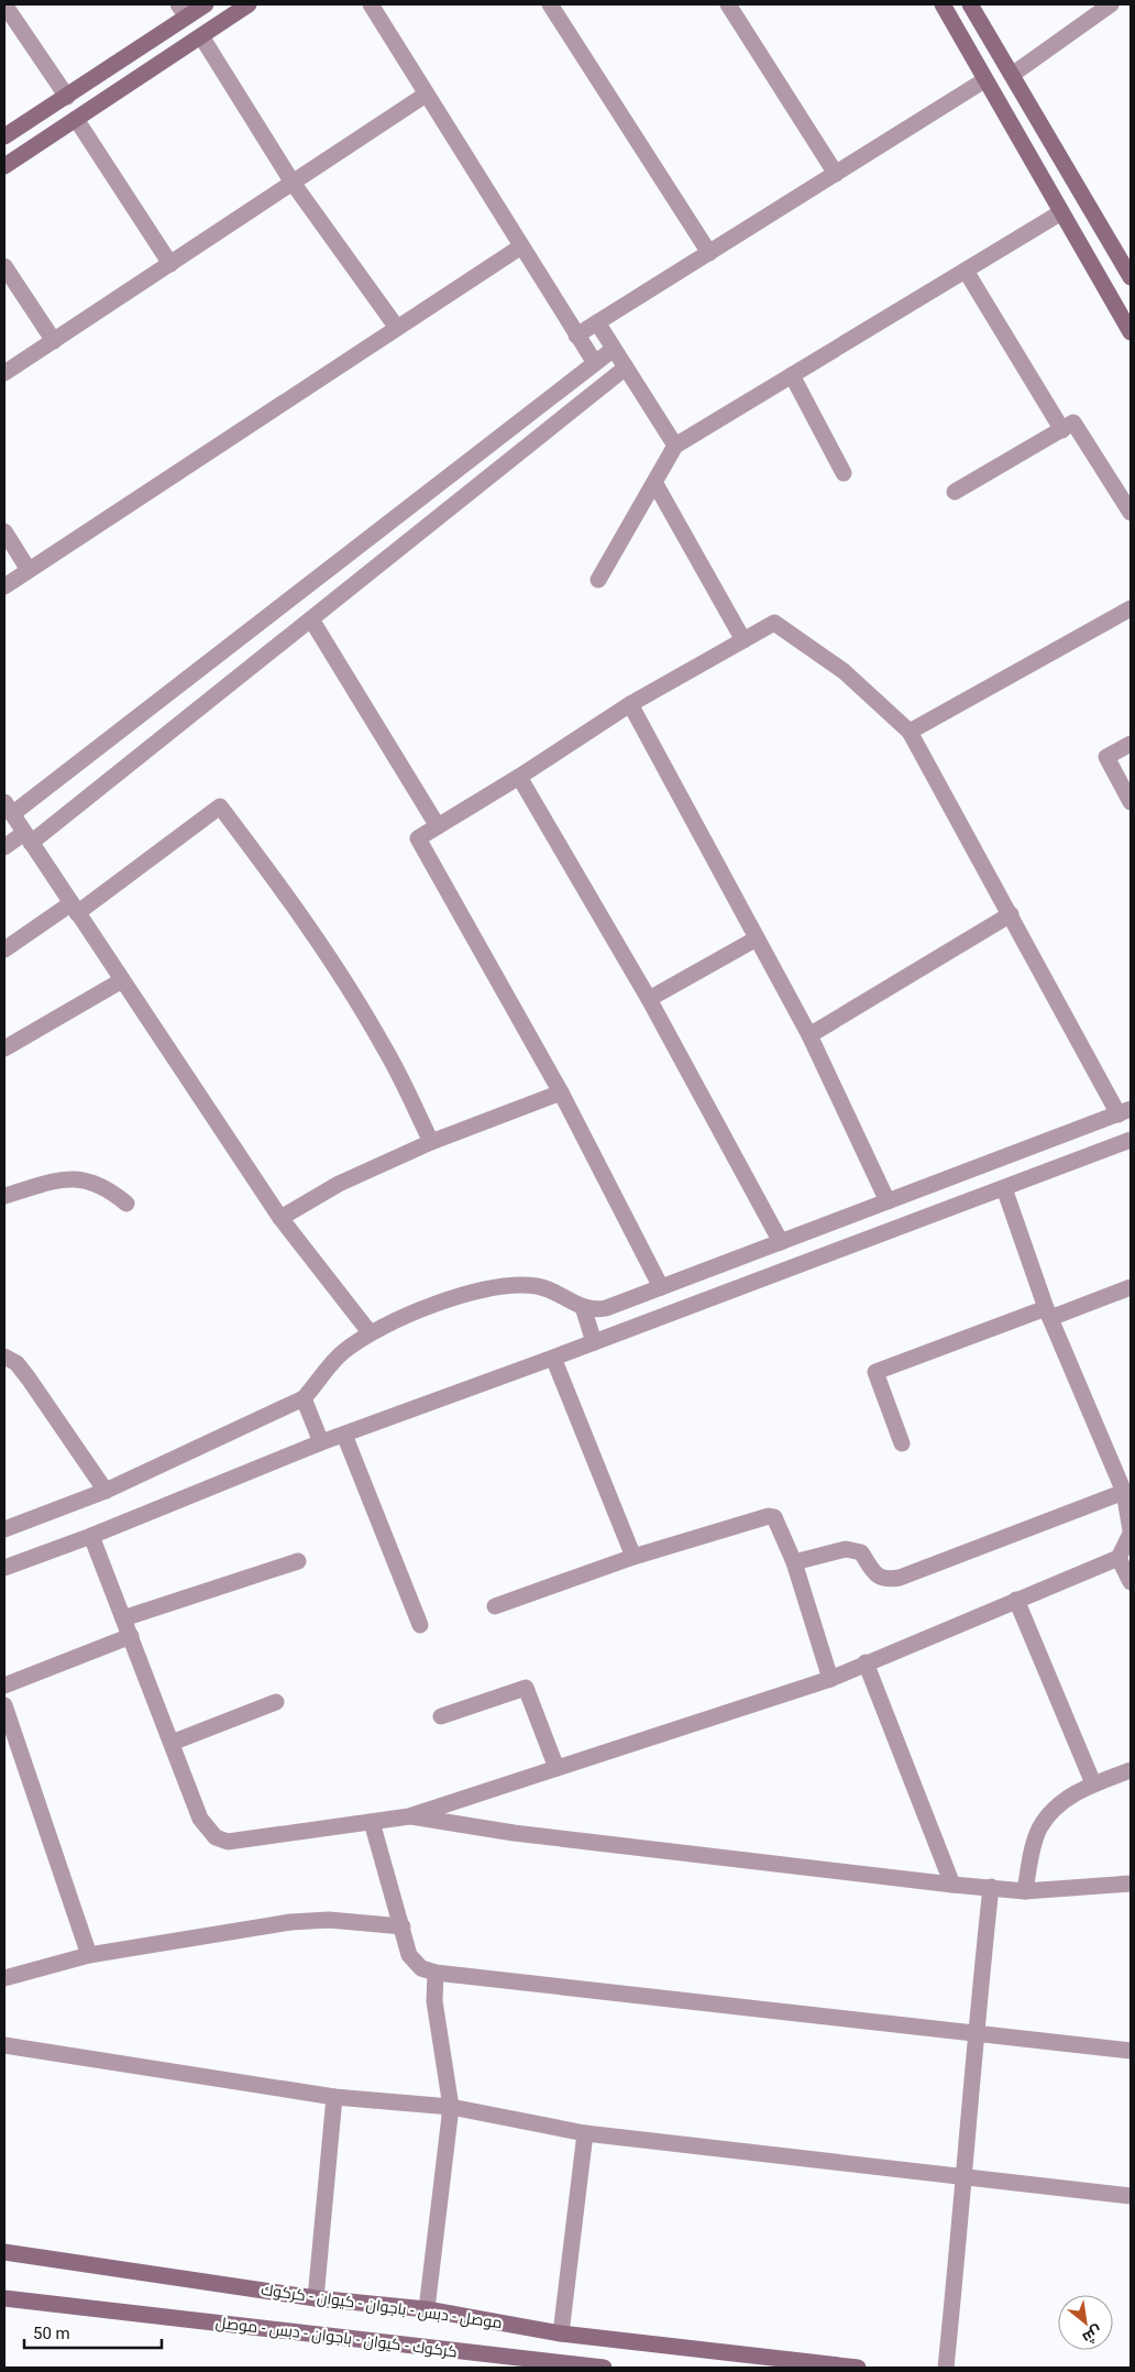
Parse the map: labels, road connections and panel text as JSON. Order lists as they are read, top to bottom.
{
  "streets": {
    "main road": ["موصل - دبس - باجوان - كيوان - كركوك", "كركوك - كيوان - باجوان - دبس - موصل"]
  },
  "scale_bar": "50 m",
  "north": "bottom right"
}
